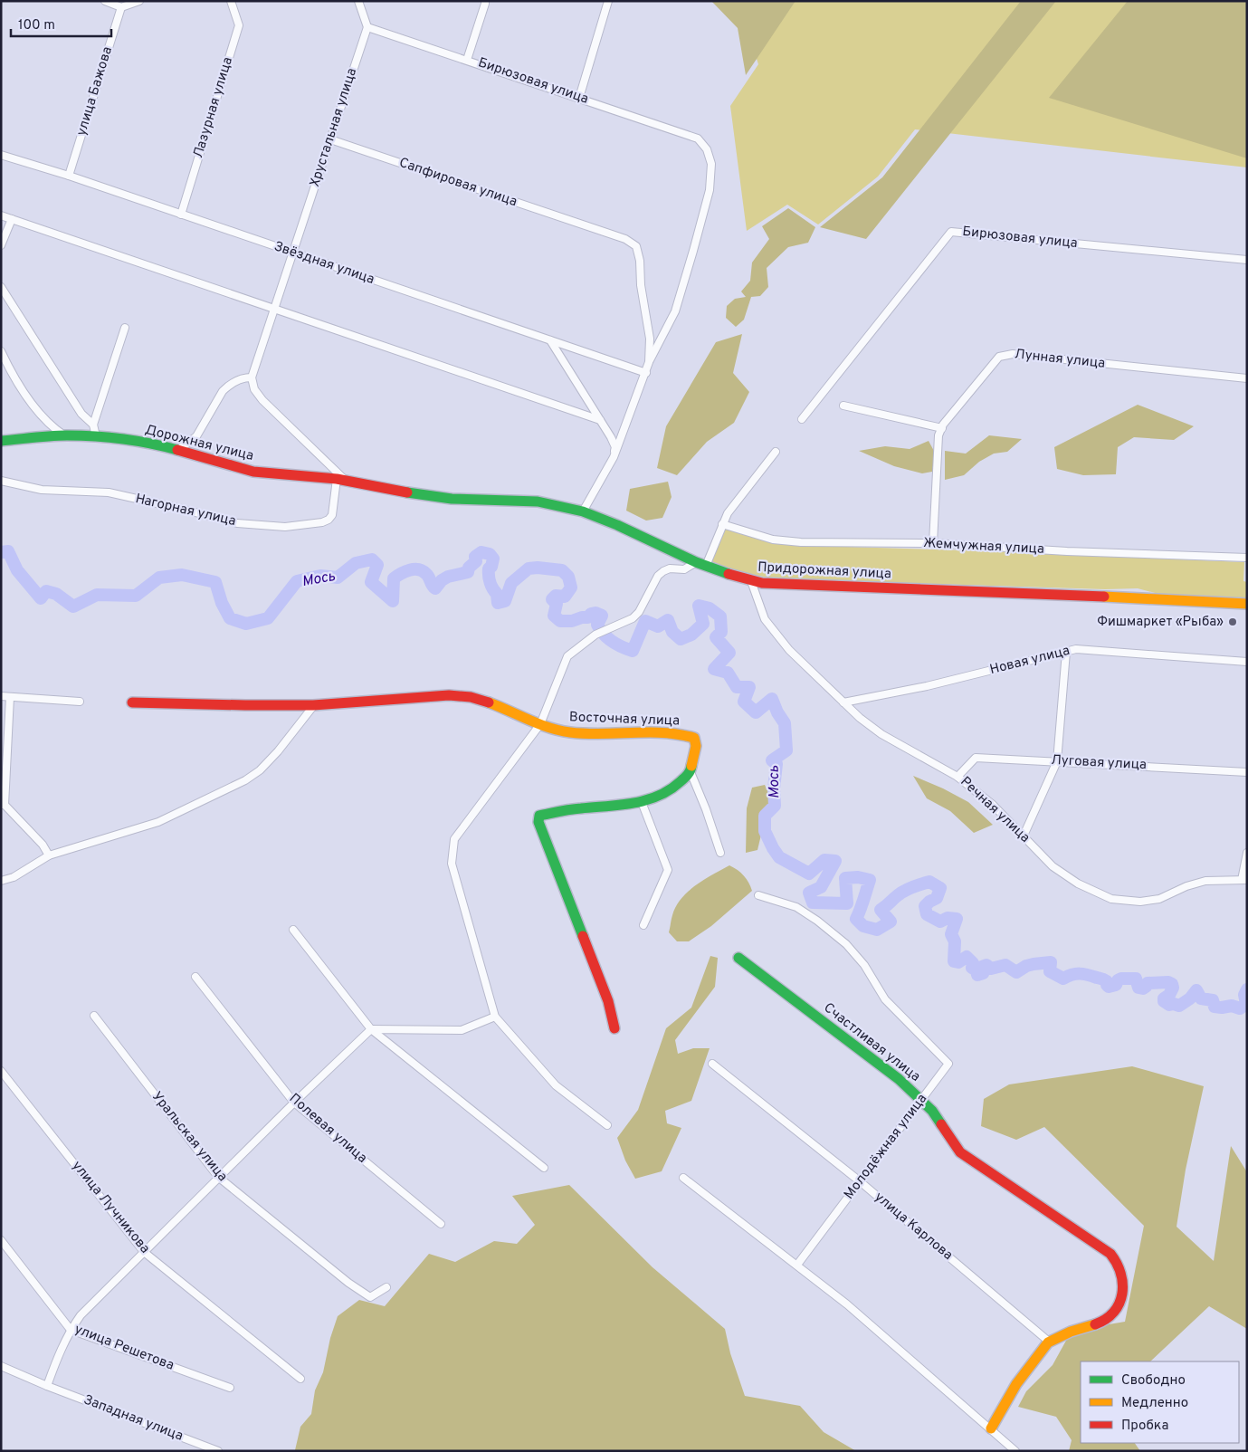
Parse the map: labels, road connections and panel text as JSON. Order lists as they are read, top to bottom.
{
  "streets": {
    "street": [
      "Бирюзовая улица",
      "улица Бажова",
      "Лазурная улица",
      "Хрустальная улица",
      "Сапфировая улица",
      "Звёздная улица",
      "Лунная улица",
      "Дорожная улица",
      "Нагорная улица",
      "Жемчужная улица",
      "Придорожная улица",
      "Новая улица",
      "Восточная улица",
      "Луговая улица",
      "Речная улица",
      "Счастливая улица",
      "Полевая улица",
      "Уральская улица",
      "Молодёжная улица",
      "улица Лучникова",
      "улица Карлова",
      "улица Решетова",
      "Западная улица"
    ]
  },
  "crossings": [
    ["Бирюзовая улица", "Хрустальная улица"],
    ["Бирюзовая улица", "Сапфировая улица"],
    ["улица Бажова", "Звёздная улица"],
    ["Лазурная улица", "Звёздная улица"],
    ["Хрустальная улица", "Сапфировая улица"],
    ["Хрустальная улица", "Звёздная улица"],
    ["Лунная улица", "Жемчужная улица"],
    ["Дорожная улица", "Нагорная улица"],
    ["Дорожная улица", "Придорожная улица"],
    ["Нагорная улица", "Придорожная улица"],
    ["Придорожная улица", "Речная улица"],
    ["Новая улица", "Речная улица"],
    ["Луговая улица", "Речная улица"],
    ["Счастливая улица", "Молодёжная улица"],
    ["Счастливая улица", "улица Карлова"],
    ["Молодёжная улица", "улица Карлова"]
  ],
  "water": ["Мось"],
  "places": ["Фишмаркет «Рыба»"],
  "legend": ["Свободно", "Медленно", "Пробка"],
  "scale_bar": "100 m"
}
